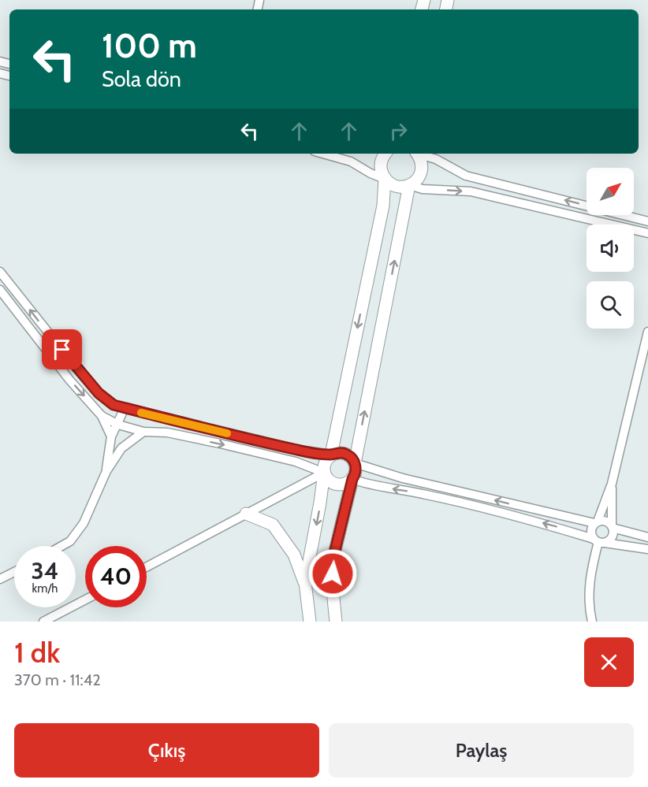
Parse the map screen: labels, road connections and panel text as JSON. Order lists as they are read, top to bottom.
{
  "north": "top right",
  "page": {
    "turn": ["100 m", "Sola dön"],
    "speed": "34 km/h",
    "limit": "40",
    "heading": ["1 dk", "370 m · 11:42"],
    "buttons": ["Çıkış", "Paylaş"]
  }
}
